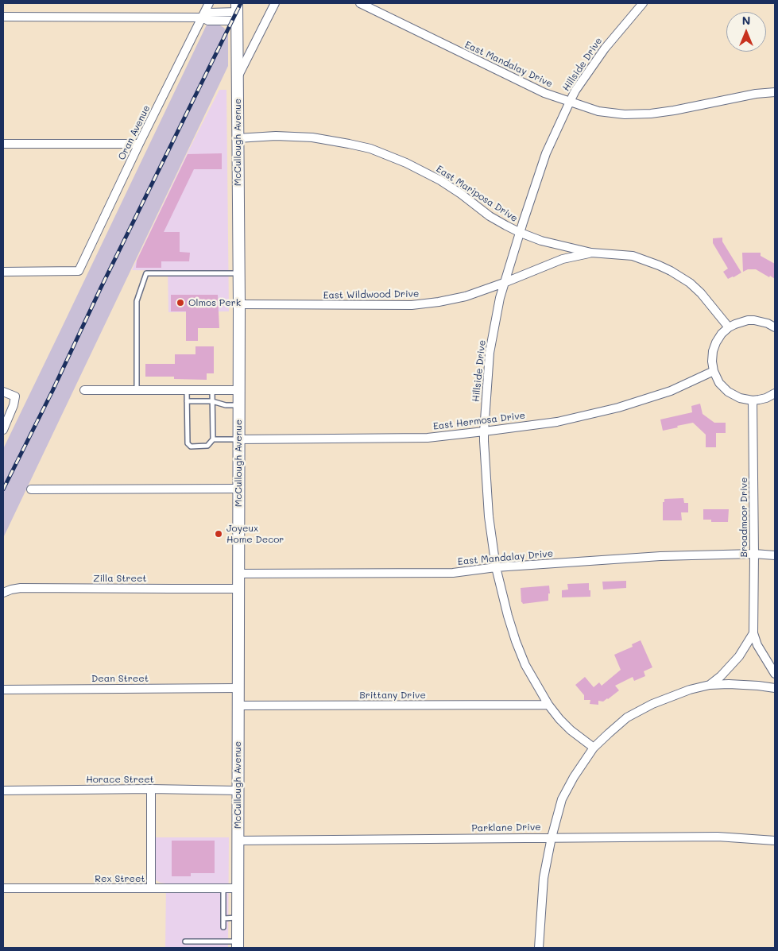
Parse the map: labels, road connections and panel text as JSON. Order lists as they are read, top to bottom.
{
  "streets": {
    "main road": ["McCullough Avenue"],
    "street": [
      "East Mandalay Drive",
      "Hillside Drive",
      "Oran Avenue",
      "East Mariposa Drive",
      "East Wildwood Drive",
      "East Hermosa Drive",
      "Broadmoor Drive",
      "Zilla Street",
      "Dean Street",
      "Brittany Drive",
      "Horace Street",
      "Parklane Drive",
      "Rex Street"
    ]
  },
  "crossings": [
    ["East Mandalay Drive", "Hillside Drive"],
    ["East Mandalay Drive", "McCullough Avenue"],
    ["East Mandalay Drive", "Broadmoor Drive"],
    ["Hillside Drive", "East Mariposa Drive"],
    ["Hillside Drive", "East Wildwood Drive"],
    ["Hillside Drive", "East Hermosa Drive"],
    ["Hillside Drive", "Brittany Drive"],
    ["McCullough Avenue", "East Mariposa Drive"],
    ["McCullough Avenue", "East Wildwood Drive"],
    ["McCullough Avenue", "East Hermosa Drive"],
    ["McCullough Avenue", "Zilla Street"],
    ["McCullough Avenue", "Dean Street"],
    ["McCullough Avenue", "Brittany Drive"],
    ["McCullough Avenue", "Horace Street"],
    ["McCullough Avenue", "Parklane Drive"],
    ["McCullough Avenue", "Rex Street"],
    ["East Mariposa Drive", "East Wildwood Drive"]
  ],
  "places": ["Olmos Perk", "Joyeux Home Decor"],
  "north": "top"
}
